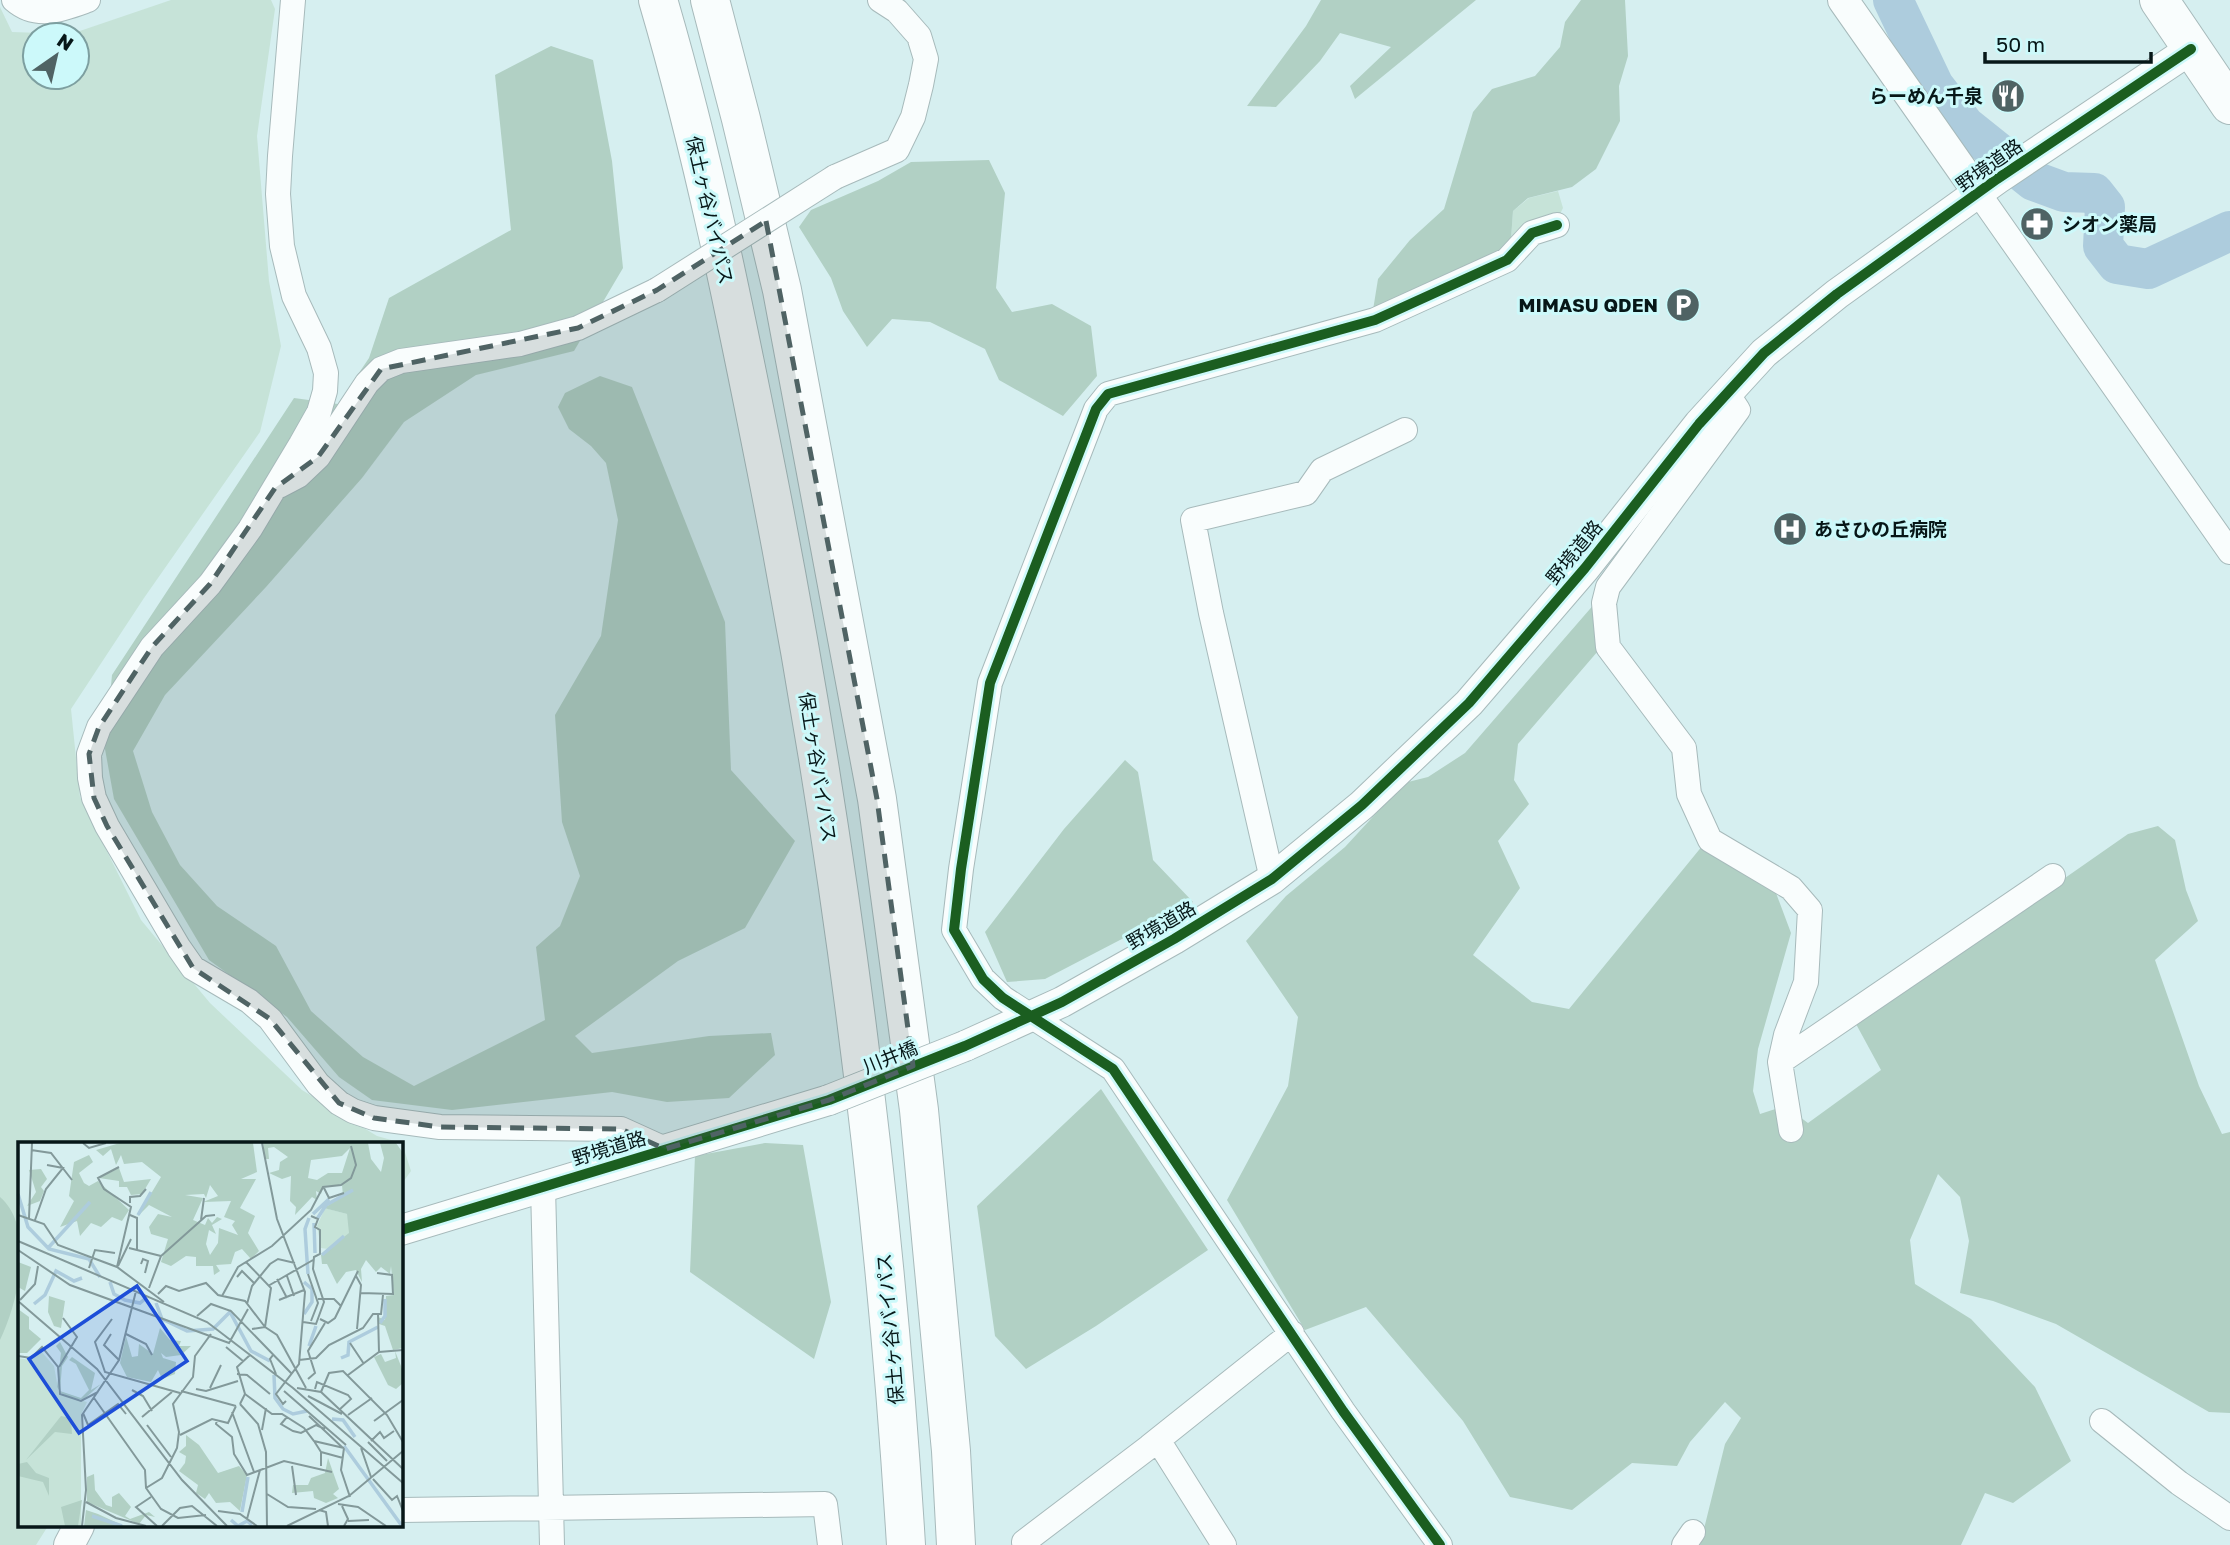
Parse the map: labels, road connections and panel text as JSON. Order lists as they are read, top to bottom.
{
  "streets": {
    "highway": ["保土ヶ谷バイパス"],
    "street": ["野境道路", "川井橋"]
  },
  "crossings": [
    ["野境道路", "川井橋"]
  ],
  "places": {
    "restaurant": ["らーめん千泉"],
    "pharmacy": ["シオン薬局"],
    "parking": ["MIMASU QDEN"],
    "hospital": ["あさひの丘病院"]
  },
  "scale_bar": "50 m",
  "north": "top right"
}
